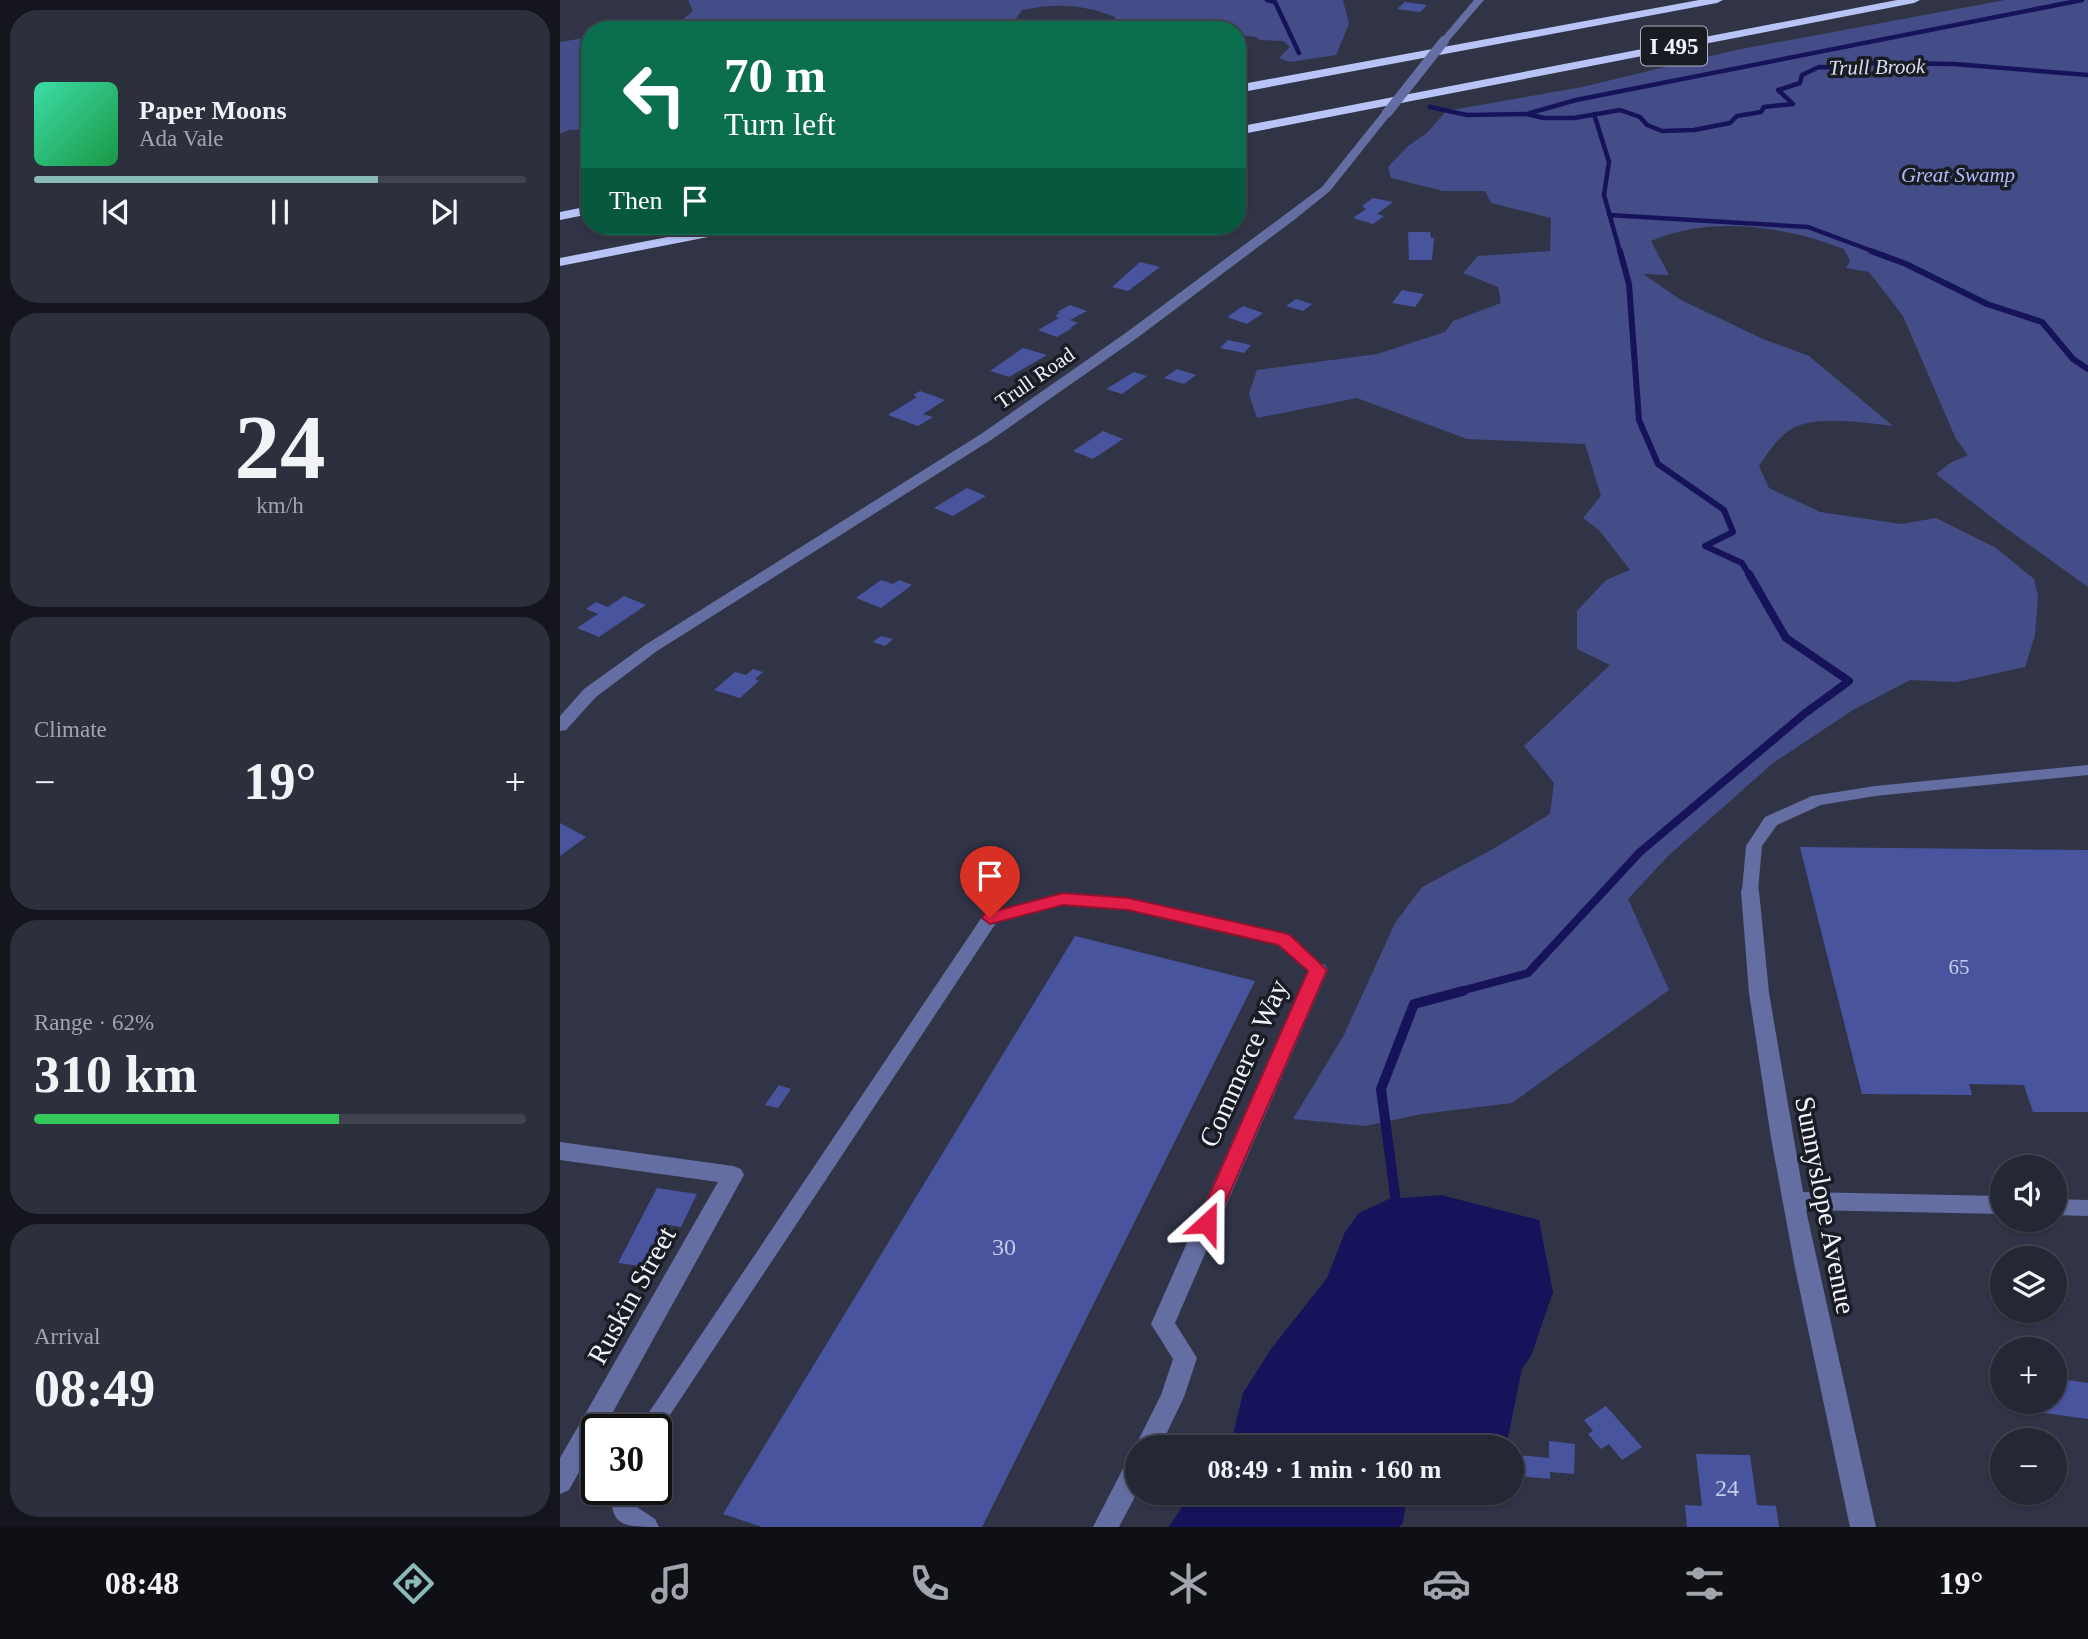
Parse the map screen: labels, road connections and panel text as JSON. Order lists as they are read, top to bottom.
{
  "streets": {
    "highway": ["I 495"],
    "street": [
      "Trull Road",
      "Commerce Way",
      "Sunnyslope Avenue",
      "Ruskin Street"
    ]
  },
  "water": ["Trull Brook"],
  "parks": ["Great Swamp"],
  "house_numbers": ["65", "30", "24"],
  "page": {
    "turn": ["70 m", "Turn left"],
    "song": ["Paper Moons", "Ada Vale"],
    "then": "Then",
    "tile": [
      ["24", "km/h"],
      "Climate",
      ["Range · 62%", "310 km"],
      ["Arrival", "08:49"]
    ],
    "heat": ["−", "19°", "+"],
    "map_buttons": ["+", "−"],
    "limit": "30",
    "trip": "08:49 · 1 min · 160 m",
    "tabs": ["08:48", "19°"]
  }
}
